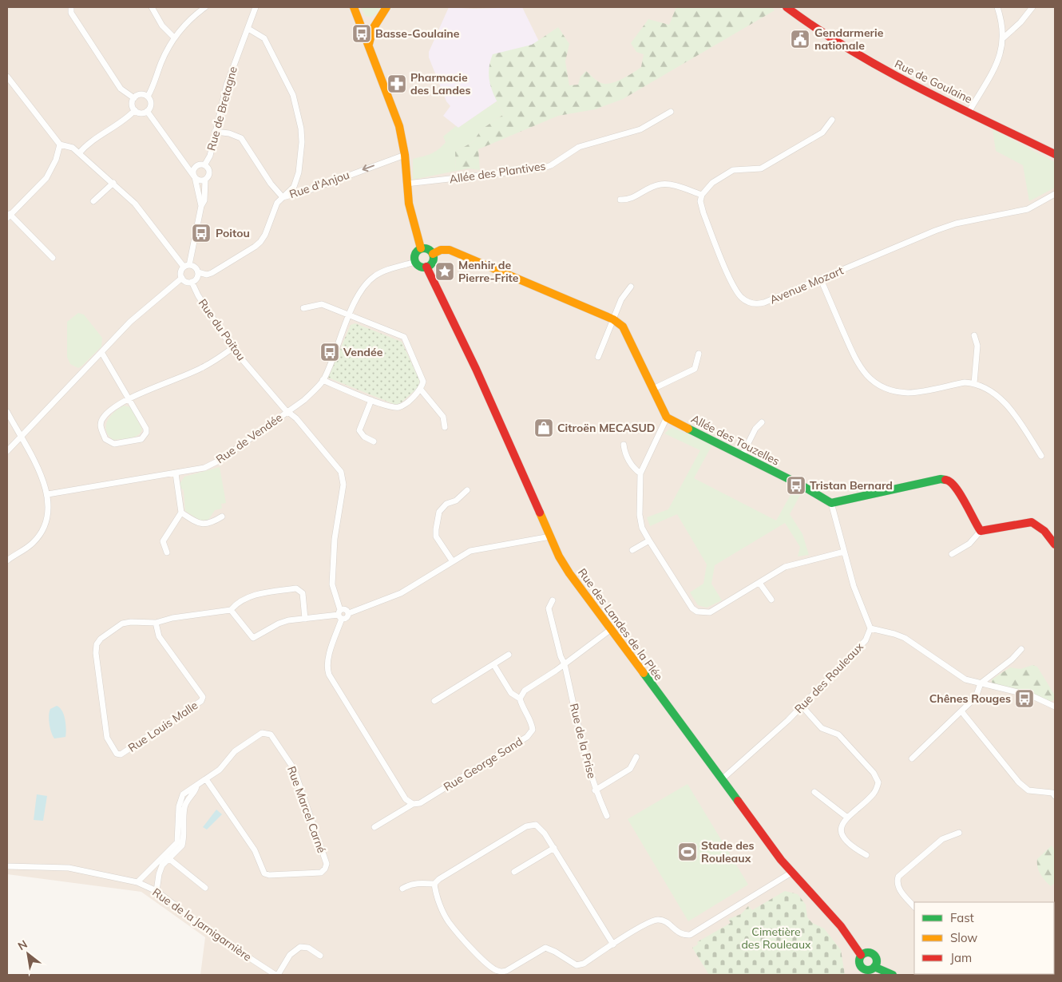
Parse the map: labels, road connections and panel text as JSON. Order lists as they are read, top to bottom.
{
  "streets": {
    "street": [
      "Rue de Goulaine",
      "Rue de Bretagne",
      "Allée des Plantives",
      "Rue d'Anjou",
      "Avenue Mozart",
      "Rue du Poitou",
      "Rue de Vendée",
      "Allée des Touzelles",
      "Rue des Landes de la Plée",
      "Rue des Rouleaux",
      "Rue Louis Malle",
      "Rue de la Prise",
      "Rue George Sand",
      "Rue Marcel Carné",
      "Rue de la Jarnigarnière"
    ]
  },
  "crossings": [
    ["Rue de Bretagne", "Rue d'Anjou"],
    ["Rue du Poitou", "Rue de Vendée"],
    ["Rue de Vendée", "Rue des Landes de la Plée"],
    ["Rue des Landes de la Plée", "Rue des Rouleaux"],
    ["Rue Marcel Carné", "Rue de la Jarnigarnière"]
  ],
  "one_way": ["Rue d'Anjou"],
  "parks": ["Cimetière des Rouleaux"],
  "places": {
    "bus stop": [
      "Basse-Goulaine",
      "Poitou",
      "Vendée",
      "Tristan Bernard",
      "Chênes Rouges"
    ],
    "public building": ["Gendarmerie nationale"],
    "pharmacy": ["Pharmacie des Landes"],
    "place": ["Menhir de Pierre-Frite"],
    "shop": ["Citroën MECASUD"],
    "sports": ["Stade des Rouleaux"]
  },
  "legend": ["Fast", "Slow", "Jam"],
  "north": "top left"
}
